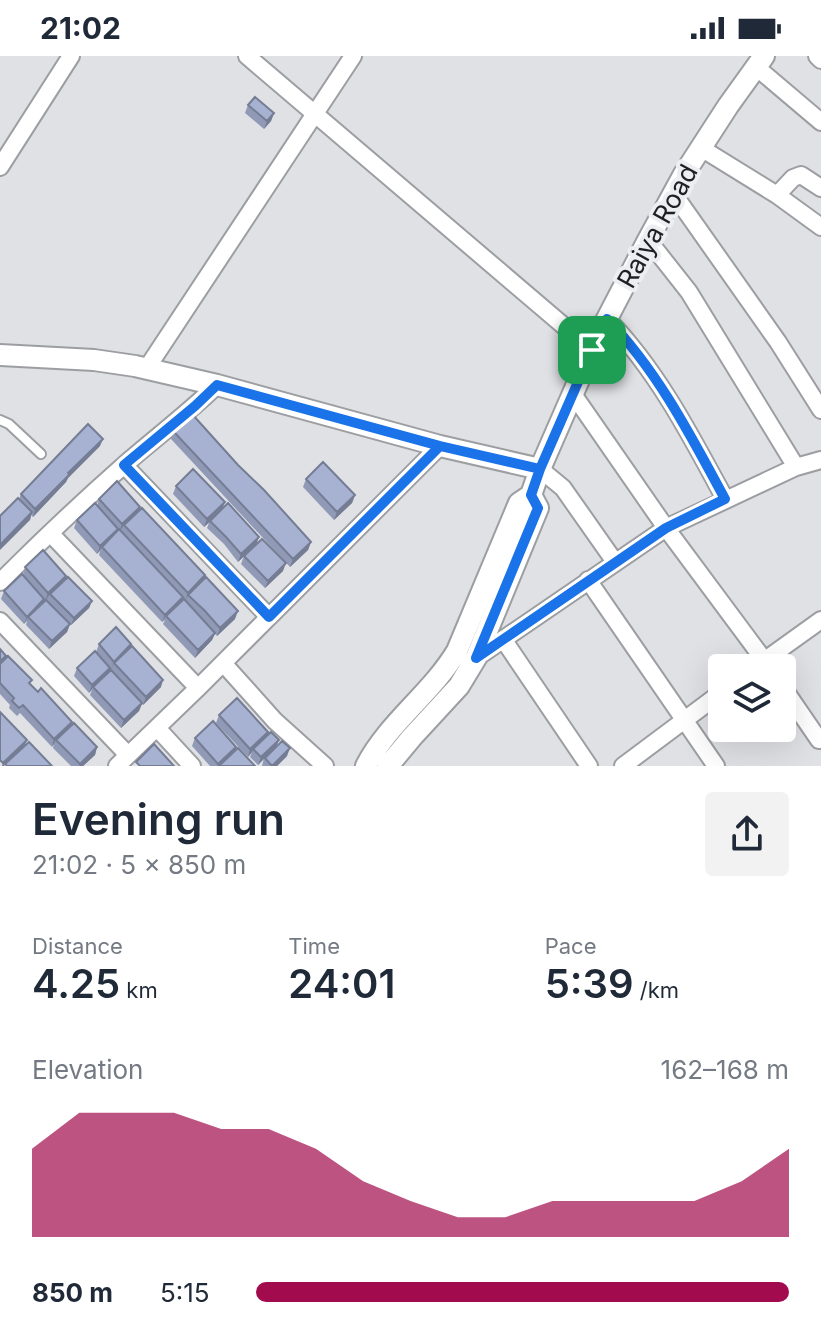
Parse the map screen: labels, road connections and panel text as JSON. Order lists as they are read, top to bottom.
{
  "streets": {
    "street": ["Raiya Road"]
  },
  "page": {
    "status": "21:02",
    "heading": ["Evening run", "21:02 · 5 × 850 m"],
    "stats": [
      ["Distance", "4.25 km"],
      ["Time", "24:01"],
      ["Pace", "5:39 /km"]
    ],
    "chart": ["Elevation", "162–168 m"],
    "list": [
      {
        "name": "850 m",
        "note": "5:15"
      }
    ]
  }
}
